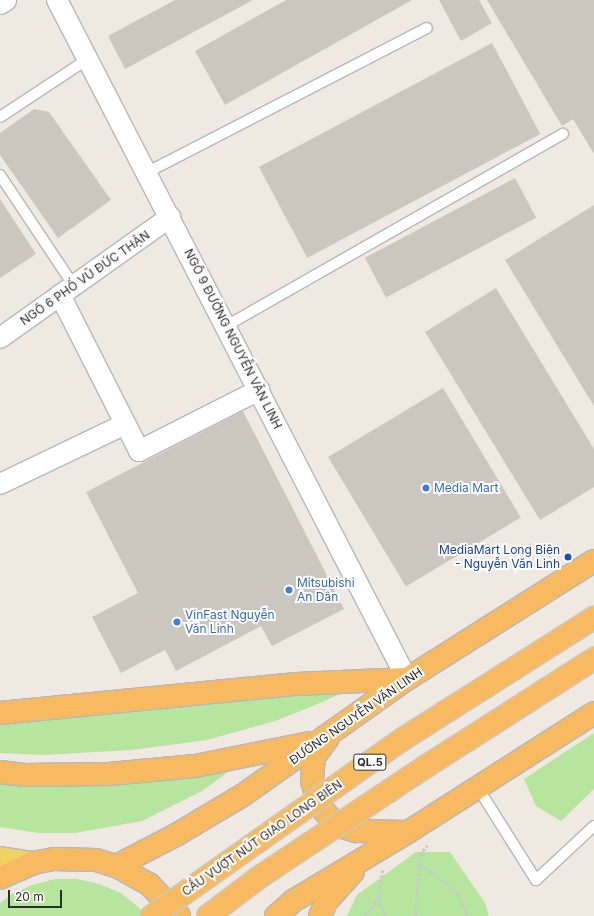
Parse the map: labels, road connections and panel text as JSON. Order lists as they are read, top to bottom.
{
  "streets": {
    "highway": ["ĐƯỜNG NGUYỄN VĂN LINH", "QL.5", "CẦU VƯỢT NÚT GIAO LONG BIÊN"],
    "street": ["NGÕ 6 PHỐ VŨ ĐỨC THẬN", "NGÕ 9 ĐƯỜNG NGUYỄN VĂN LINH"]
  },
  "crossings": [
    ["NGÕ 6 PHỐ VŨ ĐỨC THẬN", "NGÕ 9 ĐƯỜNG NGUYỄN VĂN LINH"],
    ["NGÕ 9 ĐƯỜNG NGUYỄN VĂN LINH", "ĐƯỜNG NGUYỄN VĂN LINH"]
  ],
  "places": [
    "Media Mart",
    "MediaMart Long Biên - Nguyễn Văn Linh",
    "Mitsubishi An Dân",
    "VinFast Nguyễn Văn Linh"
  ],
  "scale_bar": "20 m"
}
